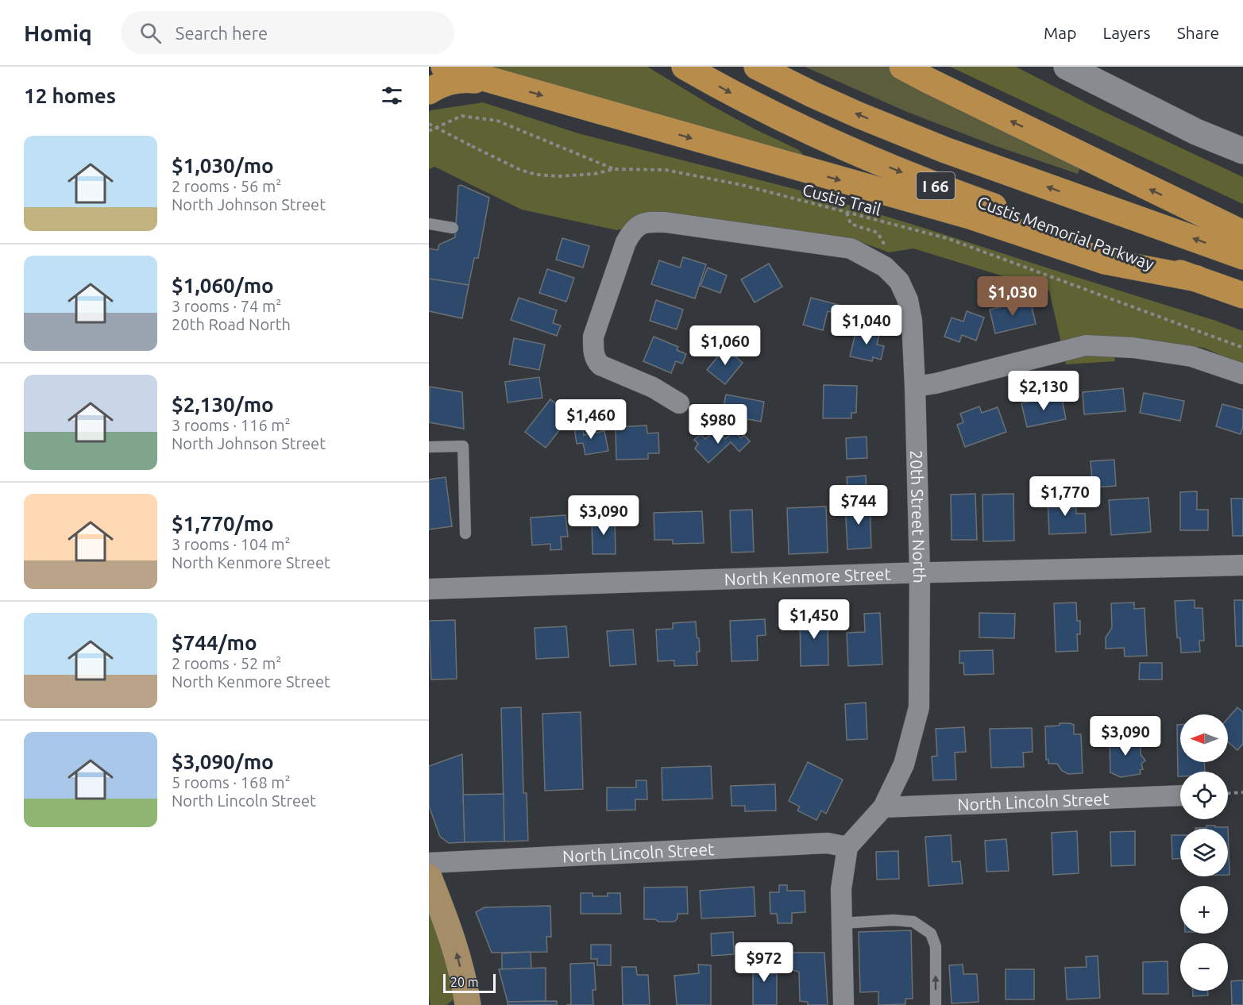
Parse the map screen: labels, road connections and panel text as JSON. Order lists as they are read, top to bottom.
{
  "streets": {
    "highway": ["I 66", "Custis Memorial Parkway"],
    "street": ["20th Street North", "North Kenmore Street", "North Lincoln Street"],
    "path": ["Custis Trail"]
  },
  "crossings": [
    ["20th Street North", "North Kenmore Street"],
    ["20th Street North", "North Lincoln Street"]
  ],
  "scale_bar": "20 m",
  "north": "left",
  "page": {
    "header": "Homiq",
    "search": "Search here",
    "nav": ["Map", "Layers", "Share"],
    "heading": "12 homes",
    "list": [
      {
        "name": "$1,030/mo",
        "note": "2 rooms · 56 m² · North Johnson Street"
      },
      {
        "name": "$1,060/mo",
        "note": "3 rooms · 74 m² · 20th Road North"
      },
      {
        "name": "$2,130/mo",
        "note": "3 rooms · 116 m² · North Johnson Street"
      },
      {
        "name": "$1,770/mo",
        "note": "3 rooms · 104 m² · North Kenmore Street"
      },
      {
        "name": "$744/mo",
        "note": "2 rooms · 52 m² · North Kenmore Street"
      },
      {
        "name": "$3,090/mo",
        "note": "5 rooms · 168 m² · North Lincoln Street"
      }
    ],
    "price": [
      "$1,030",
      "$1,040",
      "$1,060",
      "$2,130",
      "$1,460",
      "$980",
      "$1,770",
      "$744",
      "$3,090",
      "$1,450",
      "$3,090",
      "$972"
    ],
    "map_buttons": ["+", "−"],
    "scale": "20 m"
  }
}
